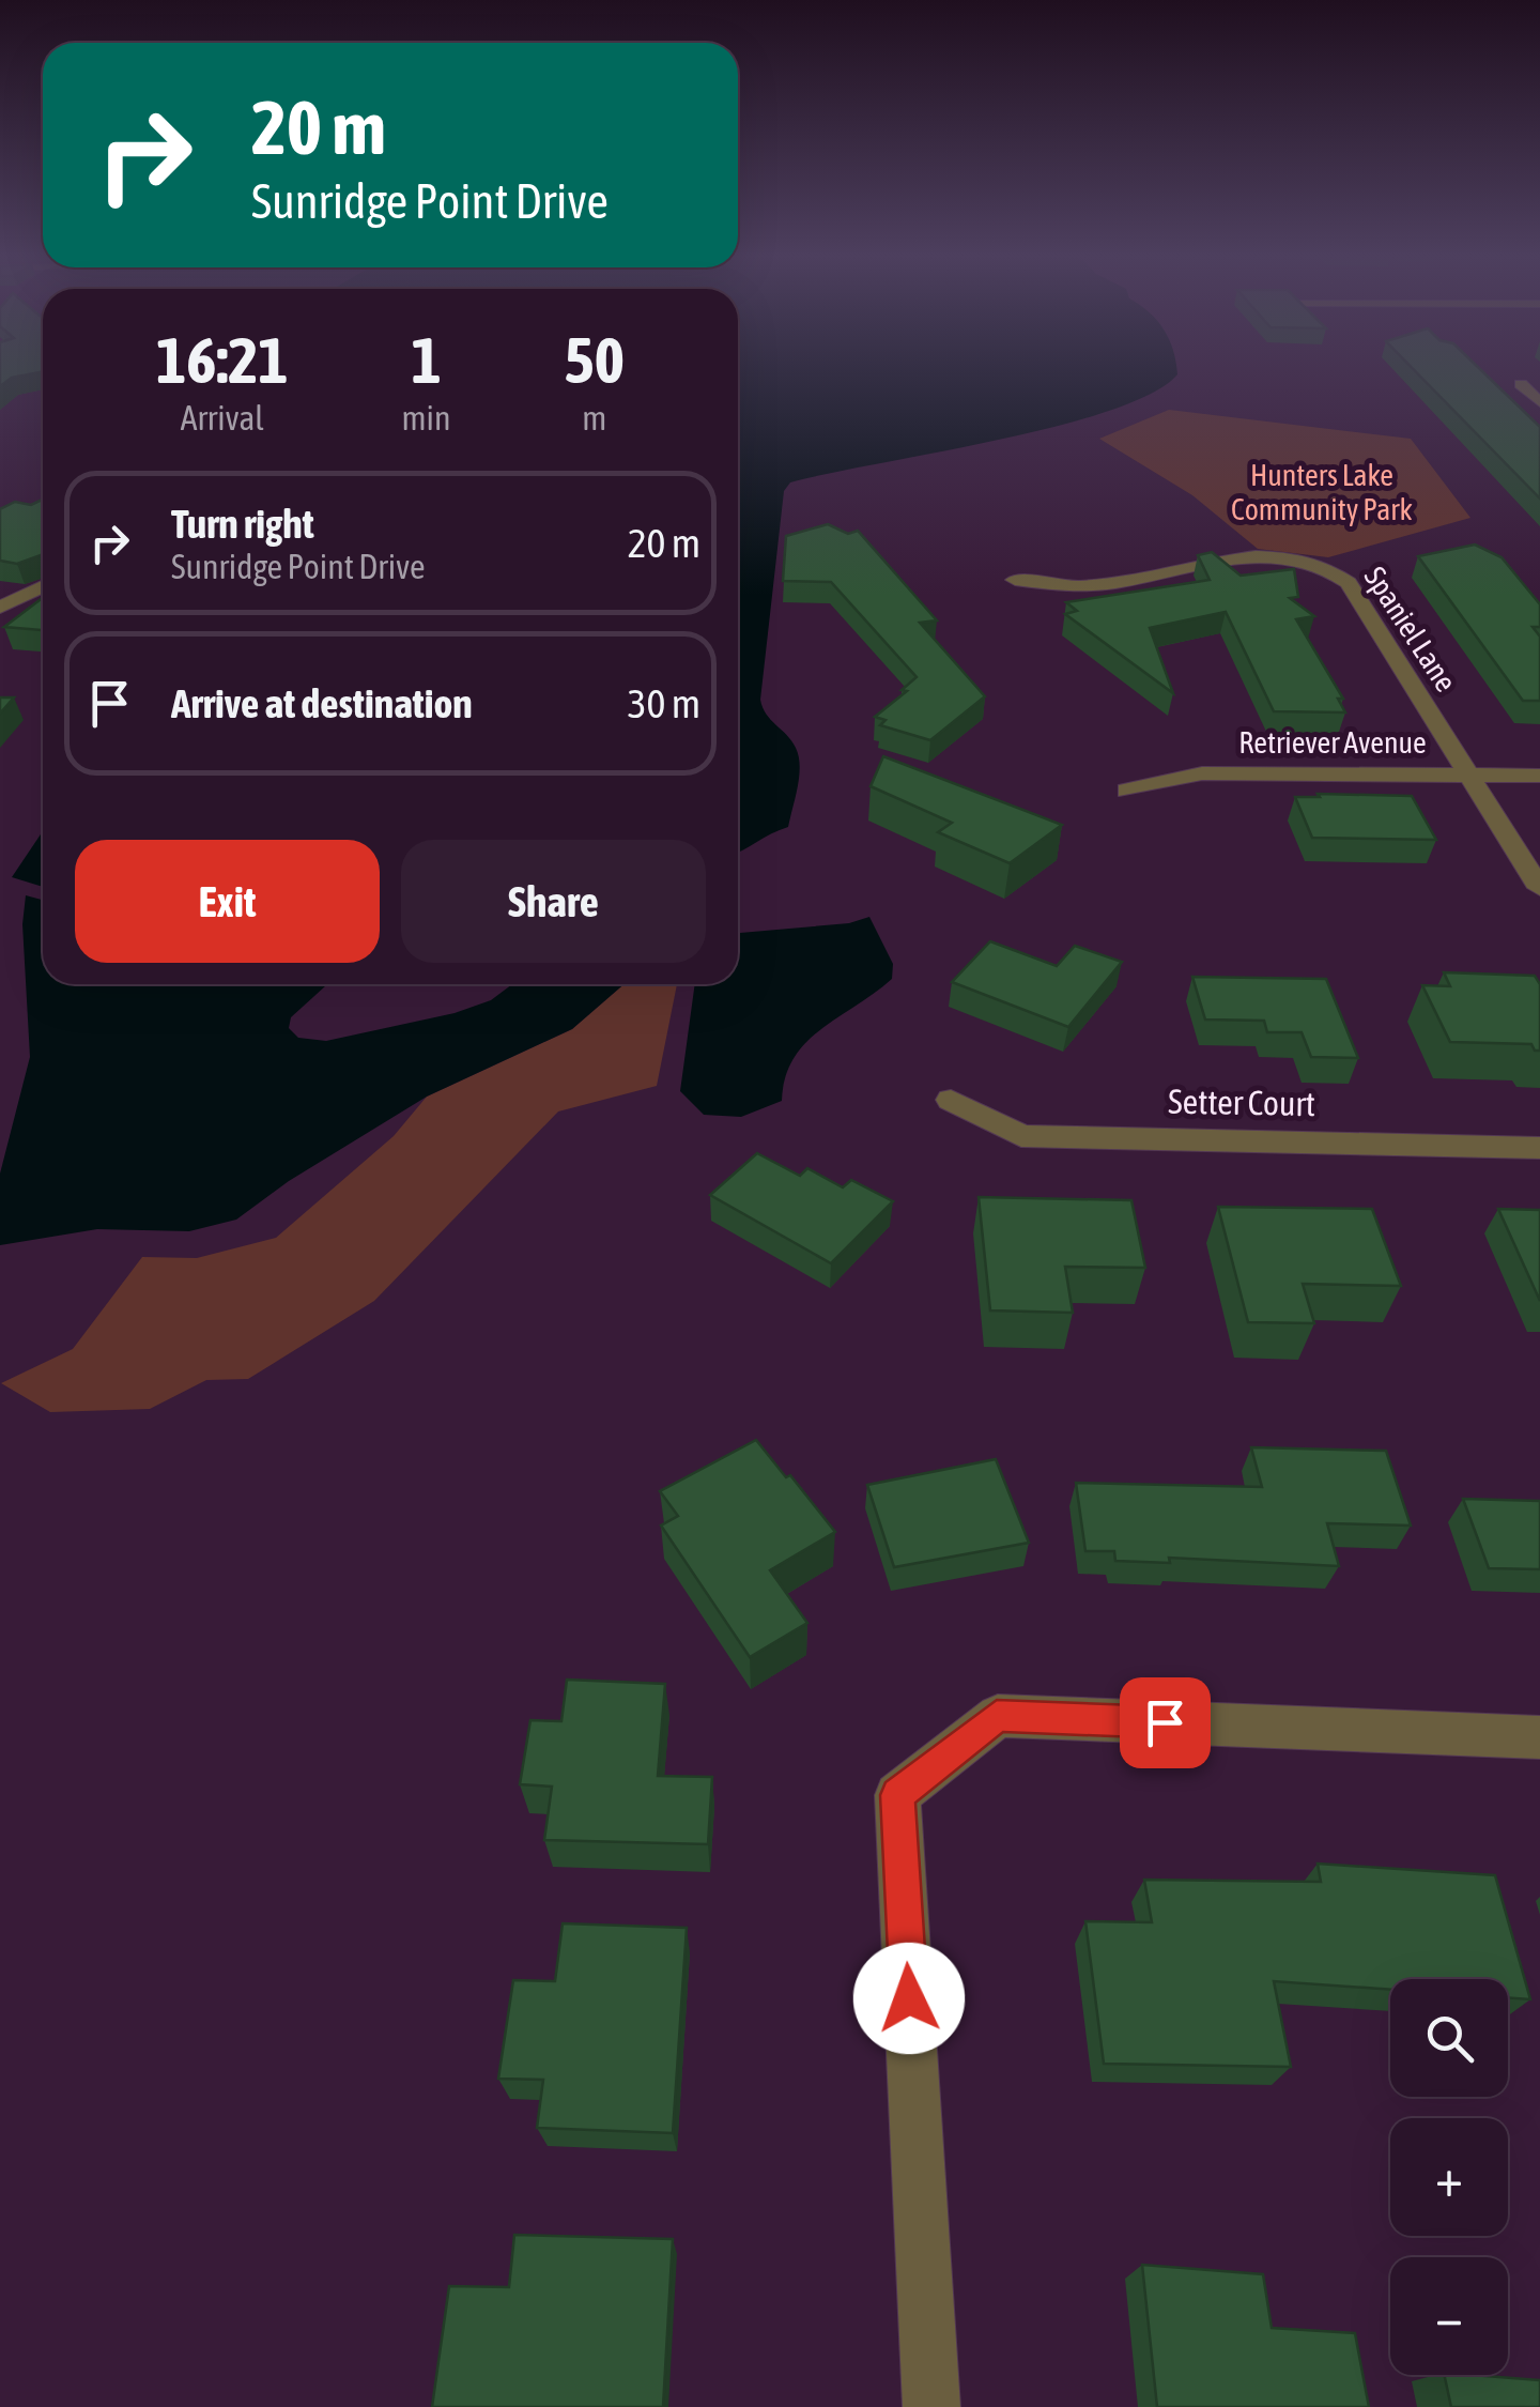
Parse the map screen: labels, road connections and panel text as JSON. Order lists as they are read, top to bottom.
{
  "streets": {
    "street": ["Spaniel Lane", "Retriever Avenue", "Setter Court"]
  },
  "crossings": [
    ["Spaniel Lane", "Retriever Avenue"]
  ],
  "parks": ["Hunters Lake Community Park"],
  "page": {
    "turn": ["20 m", "Sunridge Point Drive"],
    "eta": [
      "16:21",
      "Arrival",
      "1",
      "min",
      "50",
      "m"
    ],
    "list": [
      {
        "name": "Turn right",
        "note": "Sunridge Point Drive",
        "value": "20 m"
      },
      {
        "name": "Arrive at destination",
        "value": "30 m"
      }
    ],
    "buttons": ["Exit", "Share"],
    "map_buttons": ["+", "−"]
  }
}
